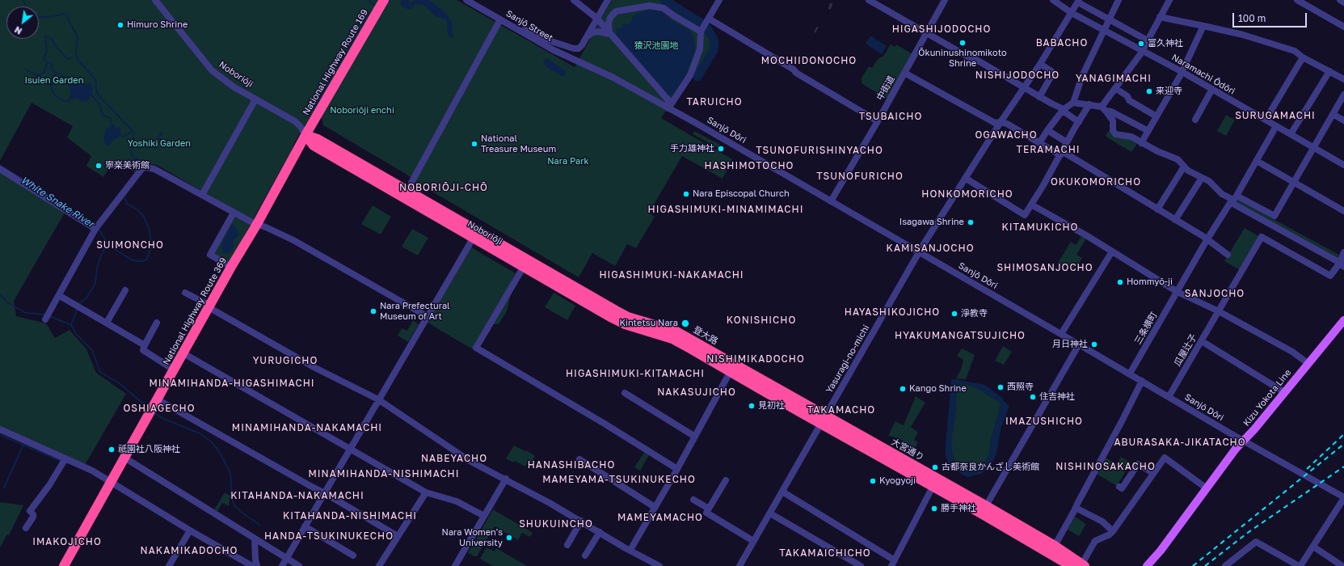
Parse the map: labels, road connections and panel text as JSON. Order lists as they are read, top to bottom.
{
  "streets": {
    "highway": [
      "National Highway Route 169",
      "Noboriōji",
      "National Highway Route 369",
      "大宮通り"
    ],
    "main road": ["Kizu Yokota Line"],
    "street": [
      "Sanjō Street",
      "Naramachi Ōdōri",
      "中街道",
      "Sanjō Dōri",
      "三条横町",
      "瓜屋辻子",
      "Yasuragi-no-michi"
    ]
  },
  "crossings": [
    ["Sanjō Street", "Sanjō Dōri"],
    ["National Highway Route 169", "Noboriōji"],
    ["National Highway Route 169", "National Highway Route 369"],
    ["Noboriōji", "National Highway Route 369"],
    ["Noboriōji", "大宮通り"],
    ["Naramachi Ōdōri", "三条横町"],
    ["Naramachi Ōdōri", "Yasuragi-no-michi"],
    ["中街道", "Sanjō Dōri"],
    ["Sanjō Dōri", "三条横町"],
    ["Sanjō Dōri", "瓜屋辻子"],
    ["Sanjō Dōri", "Yasuragi-no-michi"],
    ["Sanjō Dōri", "Kizu Yokota Line"],
    ["Yasuragi-no-michi", "大宮通り"]
  ],
  "districts": [
    "HIGASHIJODOCHO",
    "BABACHO",
    "MOCHIIDONOCHO",
    "NISHIJODOCHO",
    "YANAGIMACHI",
    "TARUICHO",
    "SURUGAMACHI",
    "TSUBAICHO",
    "OGAWACHO",
    "TERAMACHI",
    "TSUNOFURISHINYACHO",
    "HASHIMOTOCHO",
    "TSUNOFURICHO",
    "OKUKOMORICHO",
    "NOBORIŌJI-CHŌ",
    "HONKOMORICHO",
    "HIGASHIMUKI-MINAMIMACHI",
    "KITAMUKICHO",
    "SUIMONCHO",
    "KAMISANJOCHO",
    "SHIMOSANJOCHO",
    "HIGASHIMUKI-NAKAMACHI",
    "SANJOCHO",
    "HAYASHIKOJICHO",
    "KONISHICHO",
    "HYAKUMANGATSUJICHO",
    "NISHIMIKADOCHO",
    "YURUGICHO",
    "HIGASHIMUKI-KITAMACHI",
    "MINAMIHANDA-HIGASHIMACHI",
    "NAKASUJICHO",
    "OSHIAGECHO",
    "TAKAMACHO",
    "IMAZUSHICHO",
    "MINAMIHANDA-NAKAMACHI",
    "ABURASAKA-JIKATACHO",
    "NABEYACHO",
    "HANASHIBACHO",
    "NISHINOSAKACHO",
    "MINAMIHANDA-NISHIMACHI",
    "MAMEYAMA-TSUKINUKECHO",
    "KITAHANDA-NAKAMACHI",
    "KITAHANDA-NISHIMACHI",
    "MAMEYAMACHO",
    "SHUKUINCHO",
    "HANDA-TSUKINUKECHO",
    "IMAKOJICHO",
    "NAKAMIKADOCHO",
    "TAKAMAICHICHO"
  ],
  "water": ["White Snake River"],
  "parks": [
    "猿沢池園地",
    "Isuien Garden",
    "Noboriōji enchi",
    "Yoshiki Garden",
    "Nara Park"
  ],
  "places": [
    "Himuro Shrine",
    "Ōkuninushinomikoto Shrine",
    "富久神社",
    "来迎寺",
    "National Treasure Museum",
    "手力雄神社",
    "寧楽美術館",
    "Nara Episcopal Church",
    "Isagawa Shrine",
    "Hommyō-ji",
    "Nara Prefectural Museum of Art",
    "淨教寺",
    "Kintetsu Nara",
    "月日神社",
    "西照寺",
    "Kango Shrine",
    "住吉神社",
    "見初社",
    "祇園社八阪神社",
    "古都奈良かんざし美術館",
    "Kyogyoji",
    "勝手神社",
    "Nara Women's University"
  ],
  "scale_bar": "100 m",
  "north": "bottom left"
}
